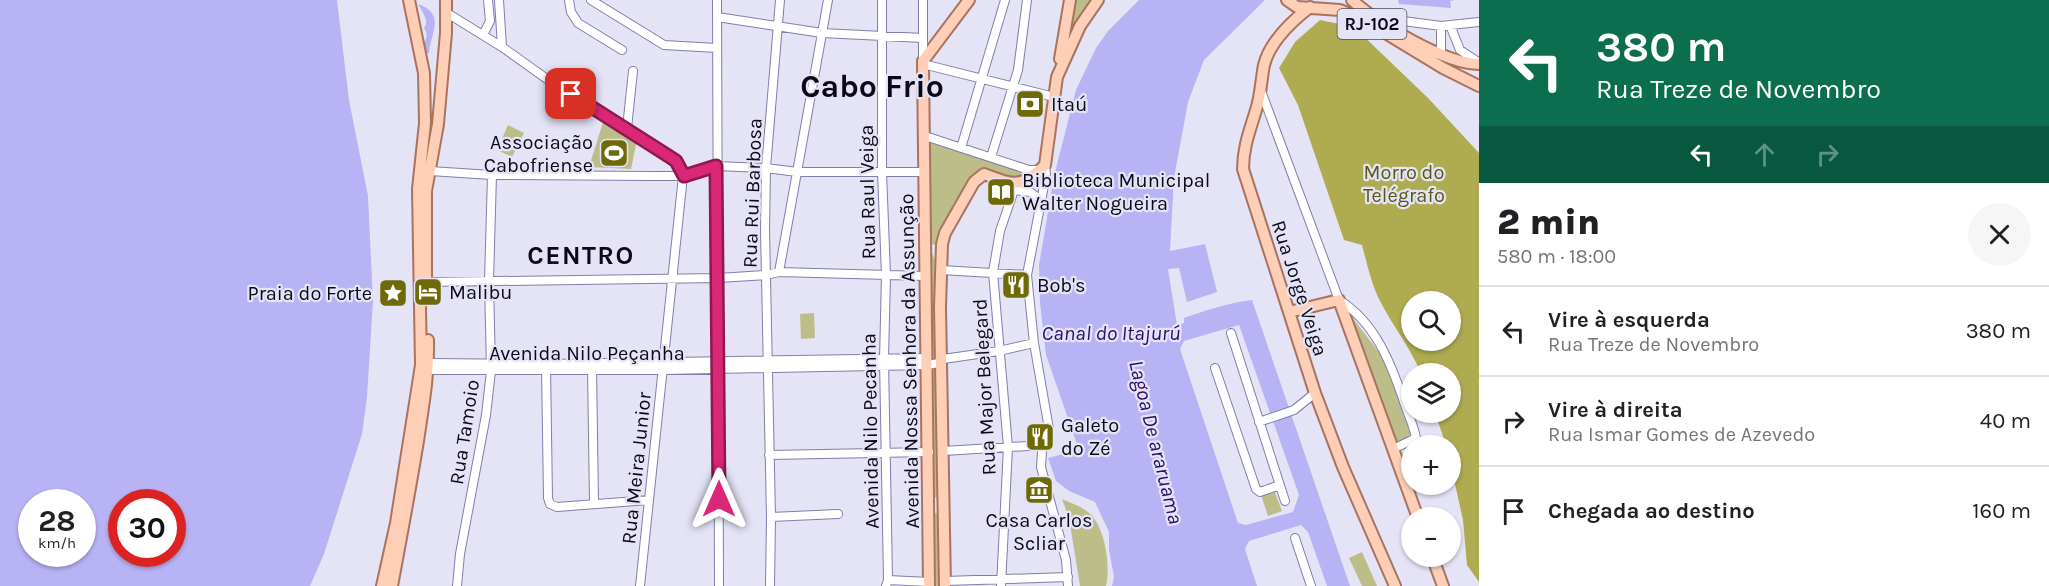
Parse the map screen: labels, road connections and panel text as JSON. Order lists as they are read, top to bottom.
{
  "streets": {
    "main road": ["RJ-102", "Rua Jorge Veiga", "Avenida Nossa Senhora da Assunção"],
    "street": [
      "Rua Raul Veiga",
      "Rua Rui Barbosa",
      "Avenida Nilo Peçanha",
      "Rua Major Belegard",
      "Avenida Nilo Pecanha",
      "Rua Tamoio",
      "Rua Meira Junior"
    ]
  },
  "crossings": [
    ["RJ-102", "Rua Jorge Veiga"],
    ["Rua Raul Veiga", "Avenida Nilo Pecanha"],
    ["Rua Rui Barbosa", "Avenida Nilo Peçanha"],
    ["Avenida Nilo Peçanha", "Avenida Nossa Senhora da Assunção"],
    ["Avenida Nilo Peçanha", "Avenida Nilo Pecanha"],
    ["Avenida Nilo Peçanha", "Rua Tamoio"],
    ["Avenida Nilo Peçanha", "Rua Meira Junior"]
  ],
  "districts": ["Cabo Frio", "CENTRO"],
  "water": ["Canal do Itajurú", "Lagoa De araruama"],
  "parks": ["Morro do Telégrafo"],
  "places": {
    "bank": ["Itaú"],
    "sports": ["Associação Cabofriense"],
    "library": ["Biblioteca Municipal Walter Nogueira"],
    "restaurant": ["Bob's", "Galeto do Zé"],
    "hotel": ["Malibu"],
    "place": ["Praia do Forte"],
    "museum": ["Casa Carlos Scliar"]
  },
  "page": {
    "turn": ["380 m", "Rua Treze de Novembro"],
    "heading": ["2 min", "580 m · 18:00"],
    "list": [
      {
        "name": "Vire à esquerda",
        "note": "Rua Treze de Novembro",
        "value": "380 m"
      },
      {
        "name": "Vire à direita",
        "note": "Rua Ismar Gomes de Azevedo",
        "value": "40 m"
      },
      {
        "name": "Chegada ao destino",
        "value": "160 m"
      }
    ],
    "map_buttons": ["+", "−"],
    "speed": "28 km/h",
    "limit": "30"
  }
}
